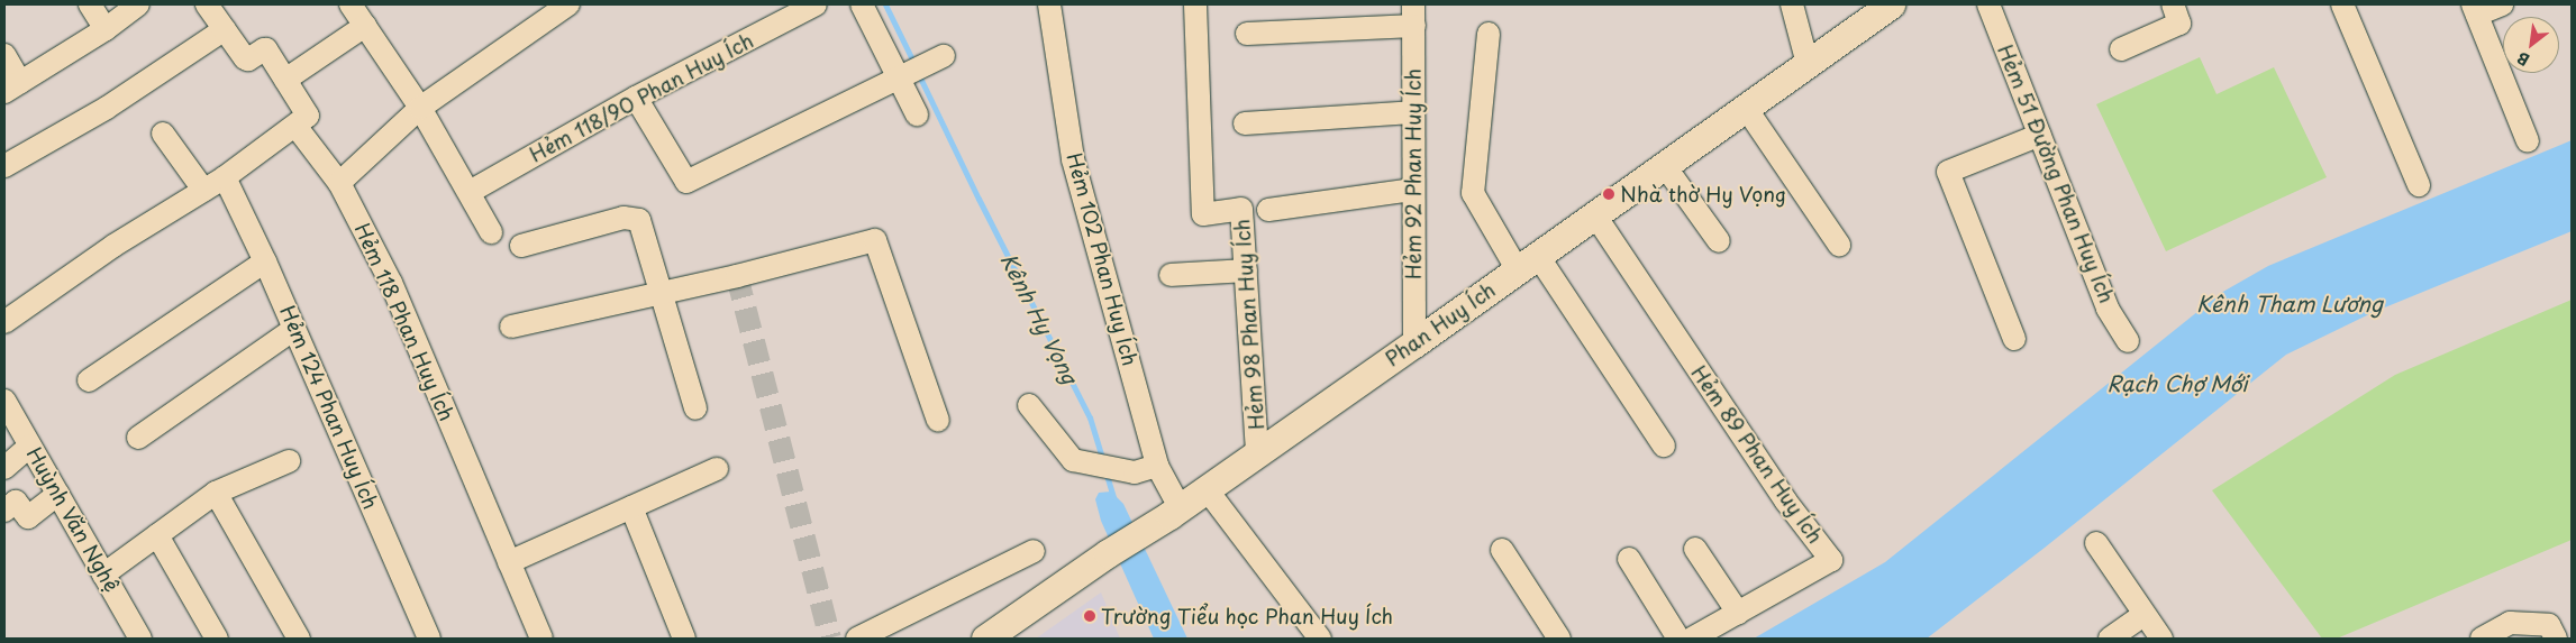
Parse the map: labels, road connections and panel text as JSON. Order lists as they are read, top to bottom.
{
  "streets": {
    "main road": ["Phan Huy Ích"],
    "street": [
      "Hẻm 118/90 Phan Huy Ích",
      "Hẻm 92 Phan Huy Ích",
      "Hẻm 51 Đường Phan Huy Ích",
      "Hẻm 102 Phan Huy Ích",
      "Hẻm 118 Phan Huy Ích",
      "Hẻm 98 Phan Huy Ích",
      "Hẻm 124 Phan Huy Ích",
      "Hẻm 89 Phan Huy Ích",
      "Huỳnh Văn Nghệ"
    ]
  },
  "crossings": [
    ["Hẻm 92 Phan Huy Ích", "Phan Huy Ích"],
    ["Hẻm 102 Phan Huy Ích", "Phan Huy Ích"],
    ["Hẻm 98 Phan Huy Ích", "Phan Huy Ích"],
    ["Phan Huy Ích", "Hẻm 89 Phan Huy Ích"]
  ],
  "water": ["Kênh Tham Lương", "Kênh Hy Vọng", "Rạch Chợ Mới"],
  "places": ["Nhà thờ Hy Vọng", "Trường Tiểu học Phan Huy Ích"],
  "north": "bottom left"
}
